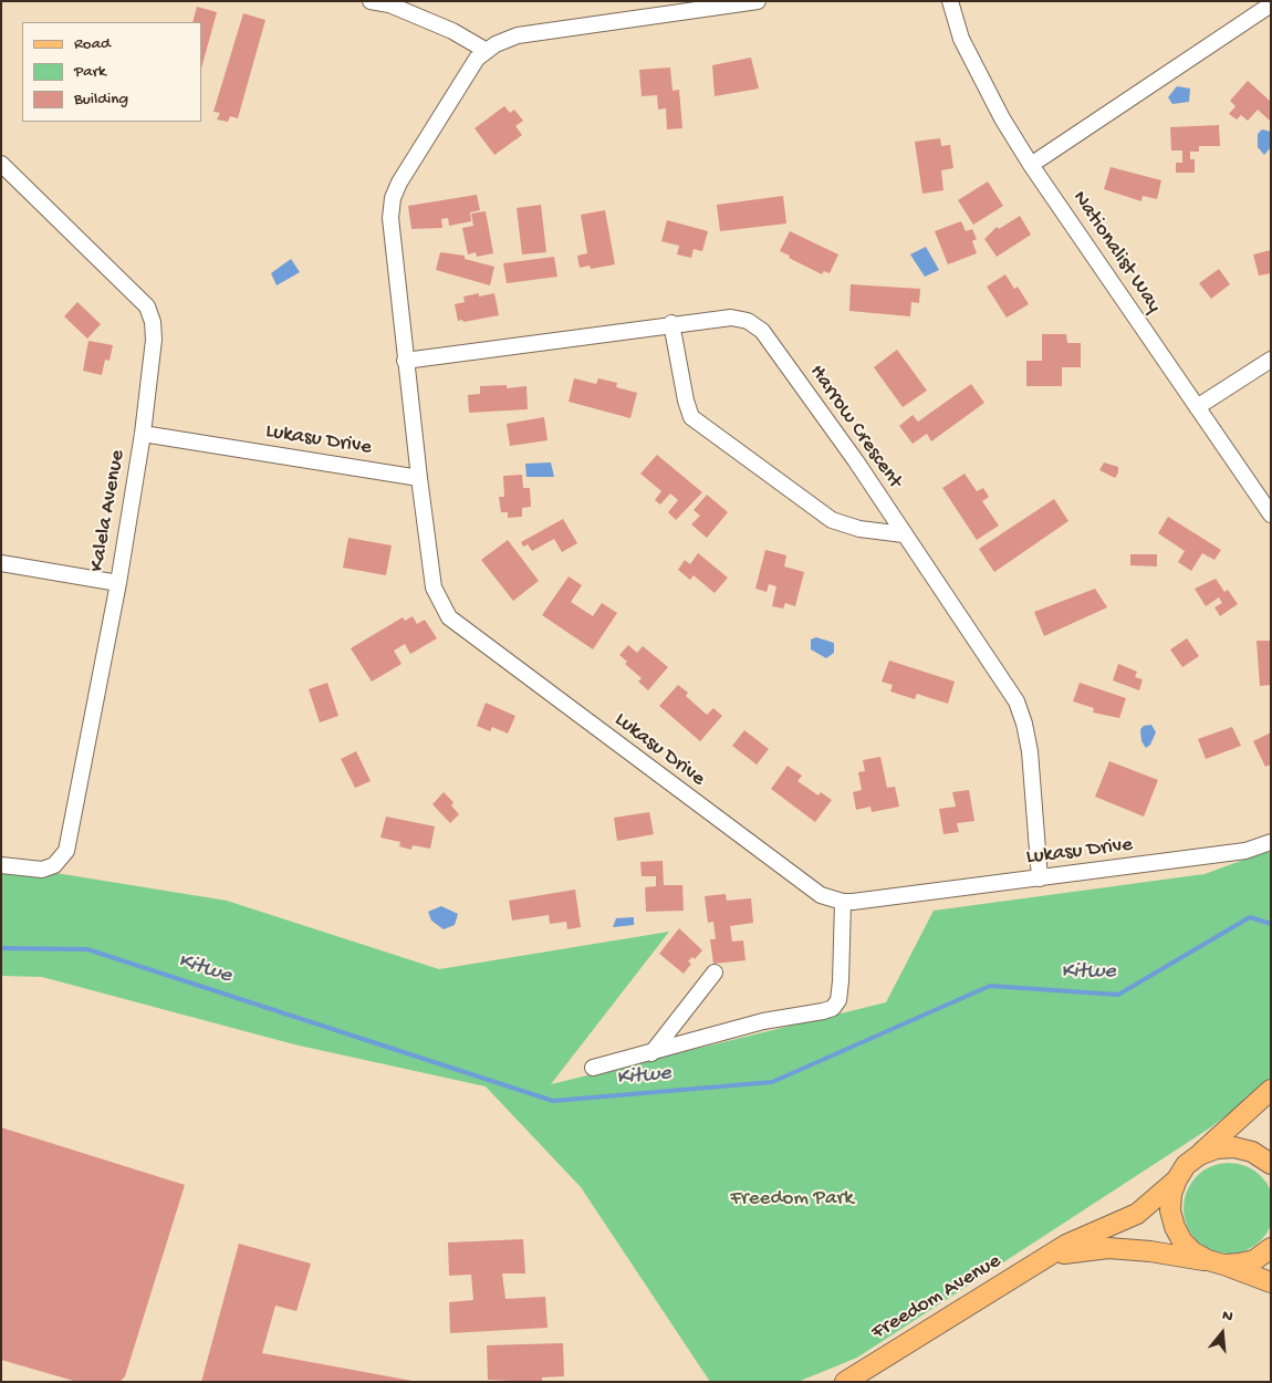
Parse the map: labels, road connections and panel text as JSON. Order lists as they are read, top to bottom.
{
  "streets": {
    "main road": ["Freedom Avenue"],
    "street": [
      "Nationalist Way",
      "Harrow Crescent",
      "Lukasu Drive",
      "Kalela Avenue"
    ]
  },
  "crossings": [
    ["Harrow Crescent", "Lukasu Drive"],
    ["Lukasu Drive", "Kalela Avenue"]
  ],
  "water": ["Kitwe"],
  "parks": ["Freedom Park"],
  "legend": ["Road", "Park", "Building"],
  "north": "top"
}
